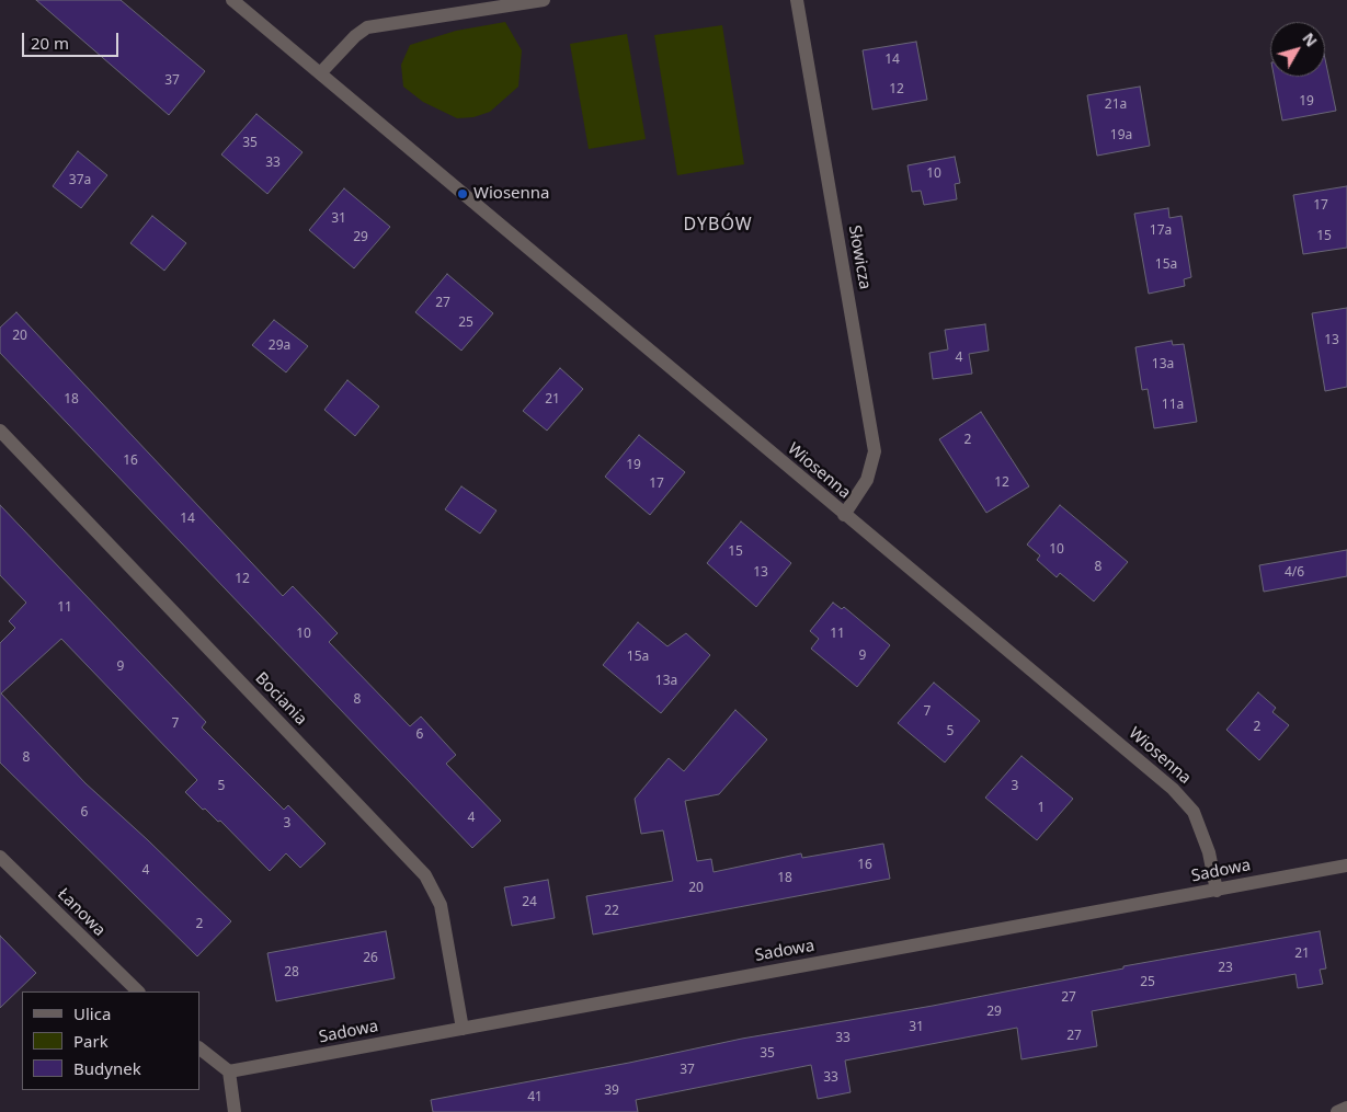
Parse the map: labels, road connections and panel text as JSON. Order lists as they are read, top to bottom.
{
  "streets": {
    "street": [
      "Słowicza",
      "Wiosenna",
      "Bociania",
      "Sadowa",
      "Łanowa"
    ]
  },
  "crossings": [
    ["Słowicza", "Wiosenna"],
    ["Wiosenna", "Sadowa"],
    ["Bociania", "Sadowa"]
  ],
  "districts": ["DYBÓW"],
  "places": ["Wiosenna"],
  "house_numbers": [
    "14",
    "37",
    "12",
    "19",
    "21a",
    "19a",
    "35",
    "33",
    "10",
    "37a",
    "17",
    "31",
    "17a",
    "15",
    "29",
    "15a",
    "27",
    "25",
    "20",
    "13",
    "29a",
    "4",
    "13a",
    "18",
    "21",
    "11a",
    "2",
    "16",
    "19",
    "12",
    "17",
    "14",
    "10",
    "15",
    "8",
    "13",
    "4/6",
    "12",
    "11",
    "10",
    "11",
    "9",
    "15a",
    "9",
    "13a",
    "8",
    "7",
    "7",
    "2",
    "5",
    "6",
    "8",
    "5",
    "3",
    "1",
    "6",
    "4",
    "3",
    "16",
    "4",
    "18",
    "20",
    "24",
    "22",
    "2",
    "21",
    "26",
    "23",
    "28",
    "25",
    "27",
    "29",
    "31",
    "27",
    "33",
    "35",
    "37",
    "33",
    "39",
    "41"
  ],
  "legend": ["Ulica", "Park", "Budynek"],
  "scale_bar": "20 m",
  "north": "top right"
}
